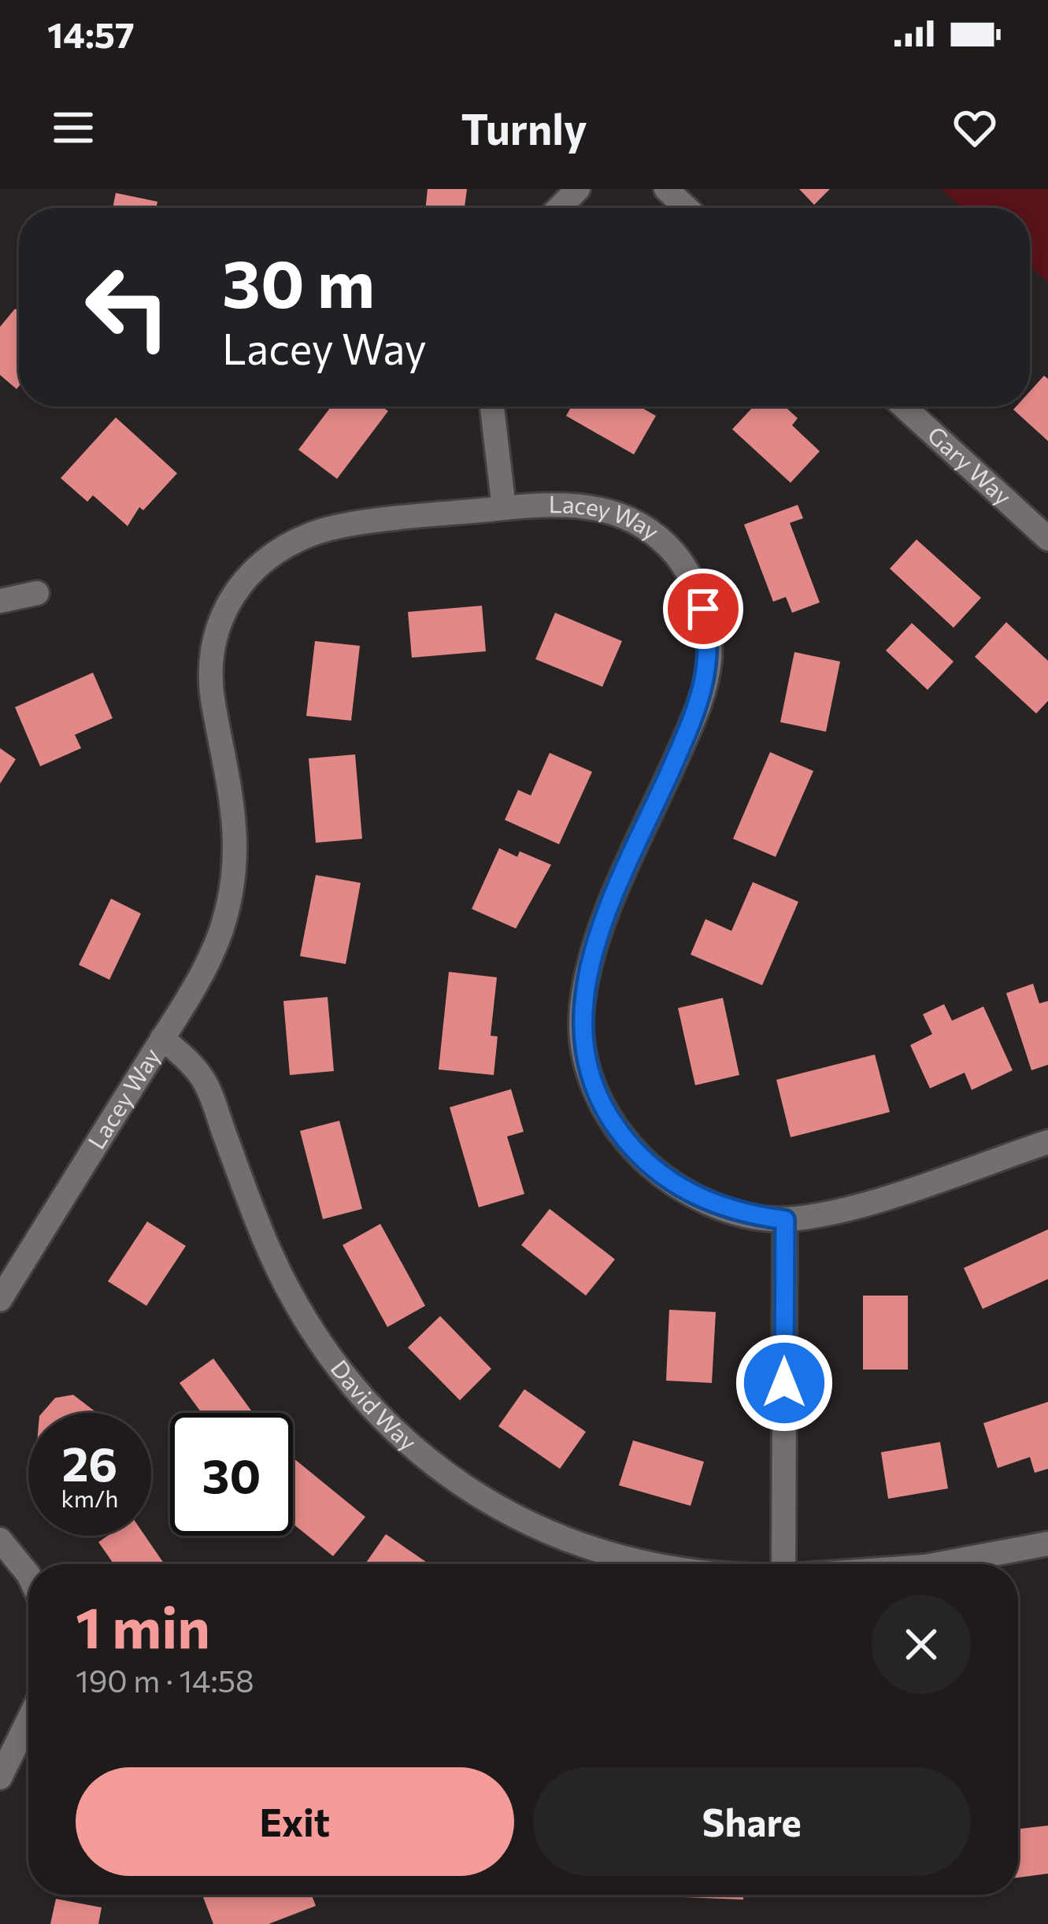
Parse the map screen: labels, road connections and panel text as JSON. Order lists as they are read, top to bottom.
{
  "streets": {
    "street": ["Gary Way", "Lacey Way", "David Way"]
  },
  "crossings": [
    ["Lacey Way", "David Way"]
  ],
  "page": {
    "status": "14:57",
    "header": "Turnly",
    "turn": ["30 m", "Lacey Way"],
    "speed": "26 km/h",
    "limit": "30",
    "heading": ["1 min", "190 m · 14:58"],
    "buttons": ["Exit", "Share"]
  }
}
